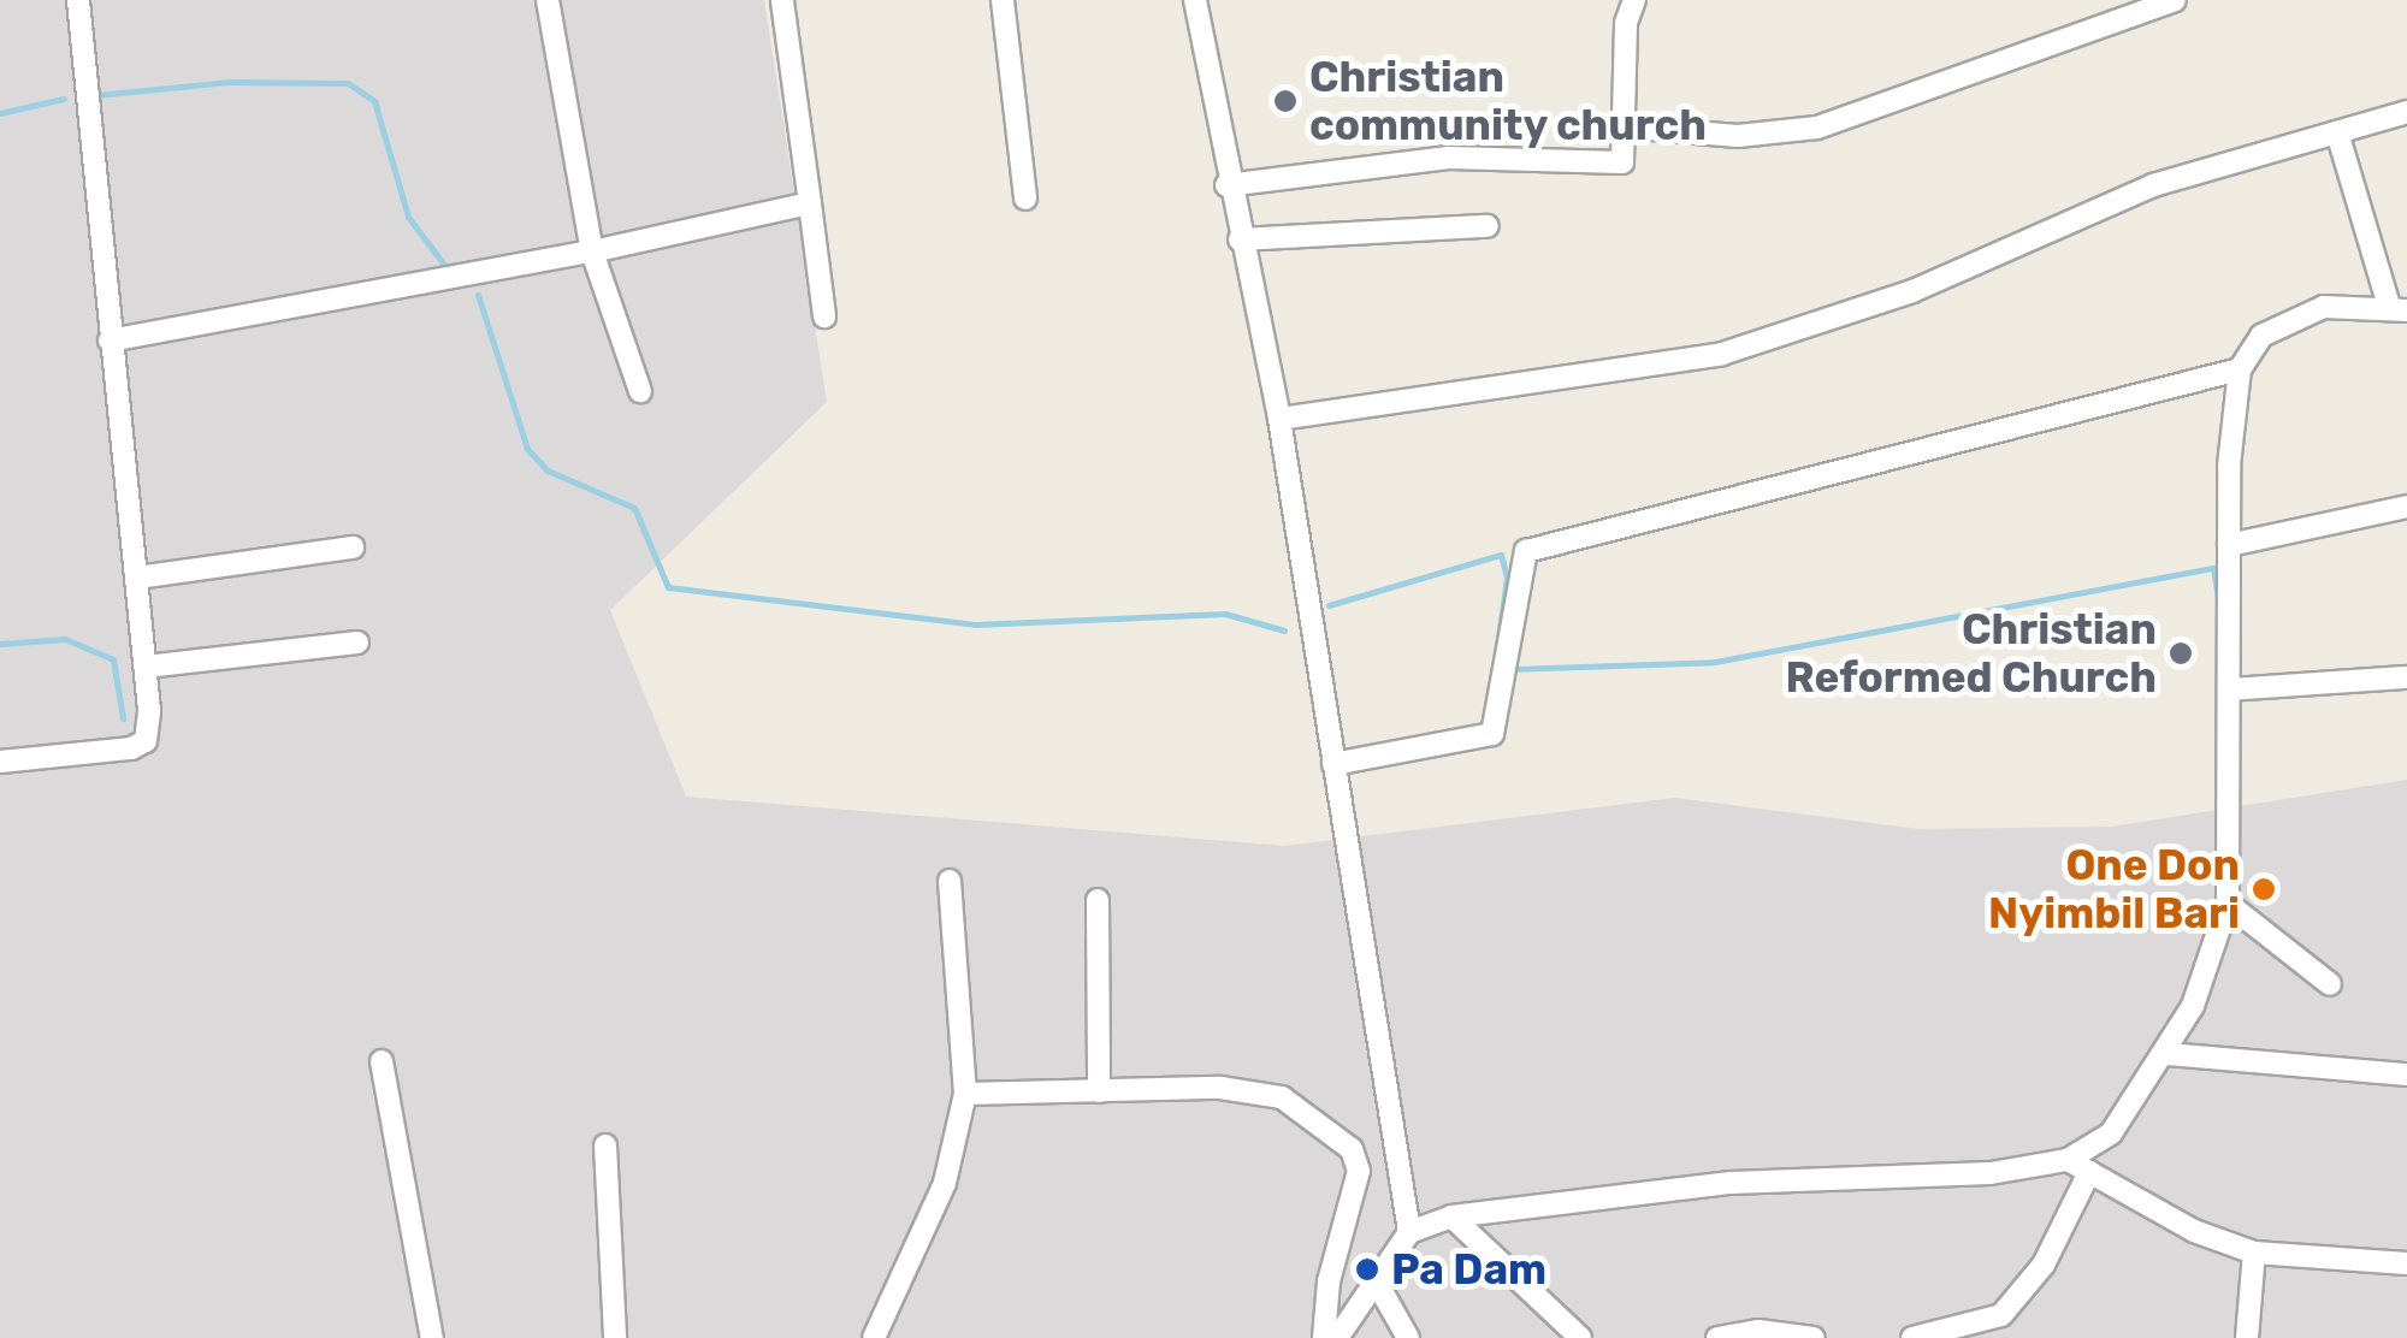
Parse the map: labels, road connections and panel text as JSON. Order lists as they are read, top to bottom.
{
  "places": [
    "Christian community church",
    "Christian Reformed Church",
    "One Don Nyimbil Bari",
    "Pa Dam"
  ]
}
